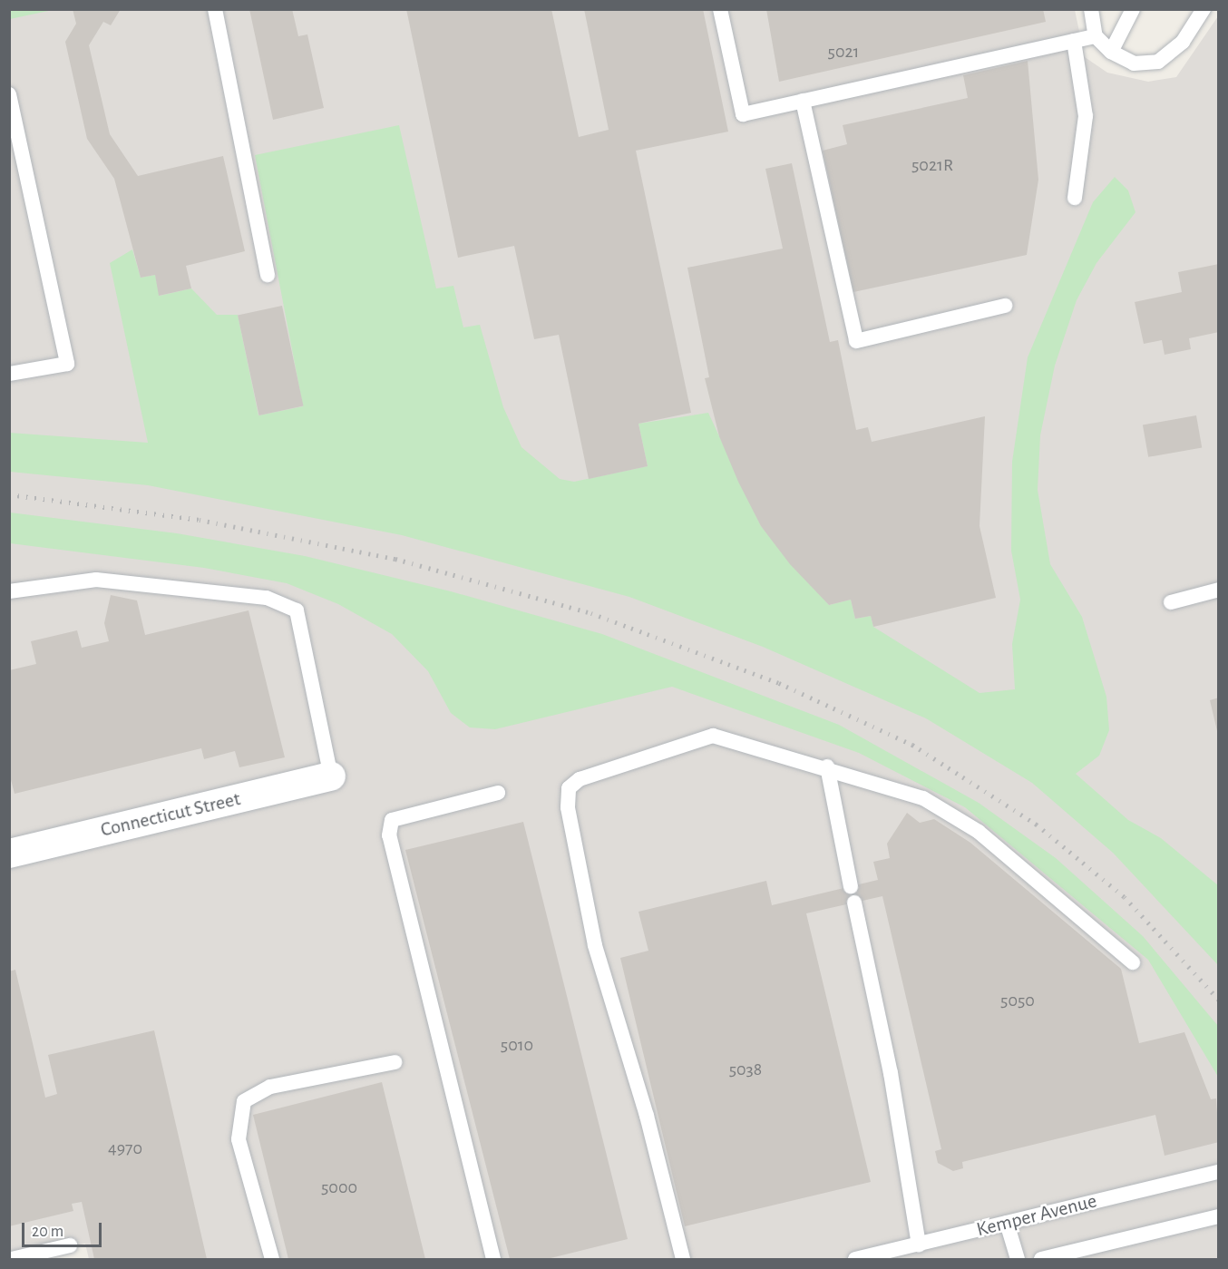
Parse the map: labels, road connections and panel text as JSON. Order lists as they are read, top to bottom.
{
  "streets": {
    "street": ["Connecticut Street"],
    "lane": ["Kemper Avenue"]
  },
  "house_numbers": [
    "5021",
    "5021R",
    "5050",
    "5010",
    "5038",
    "4970",
    "5000"
  ],
  "scale_bar": "20 m"
}
